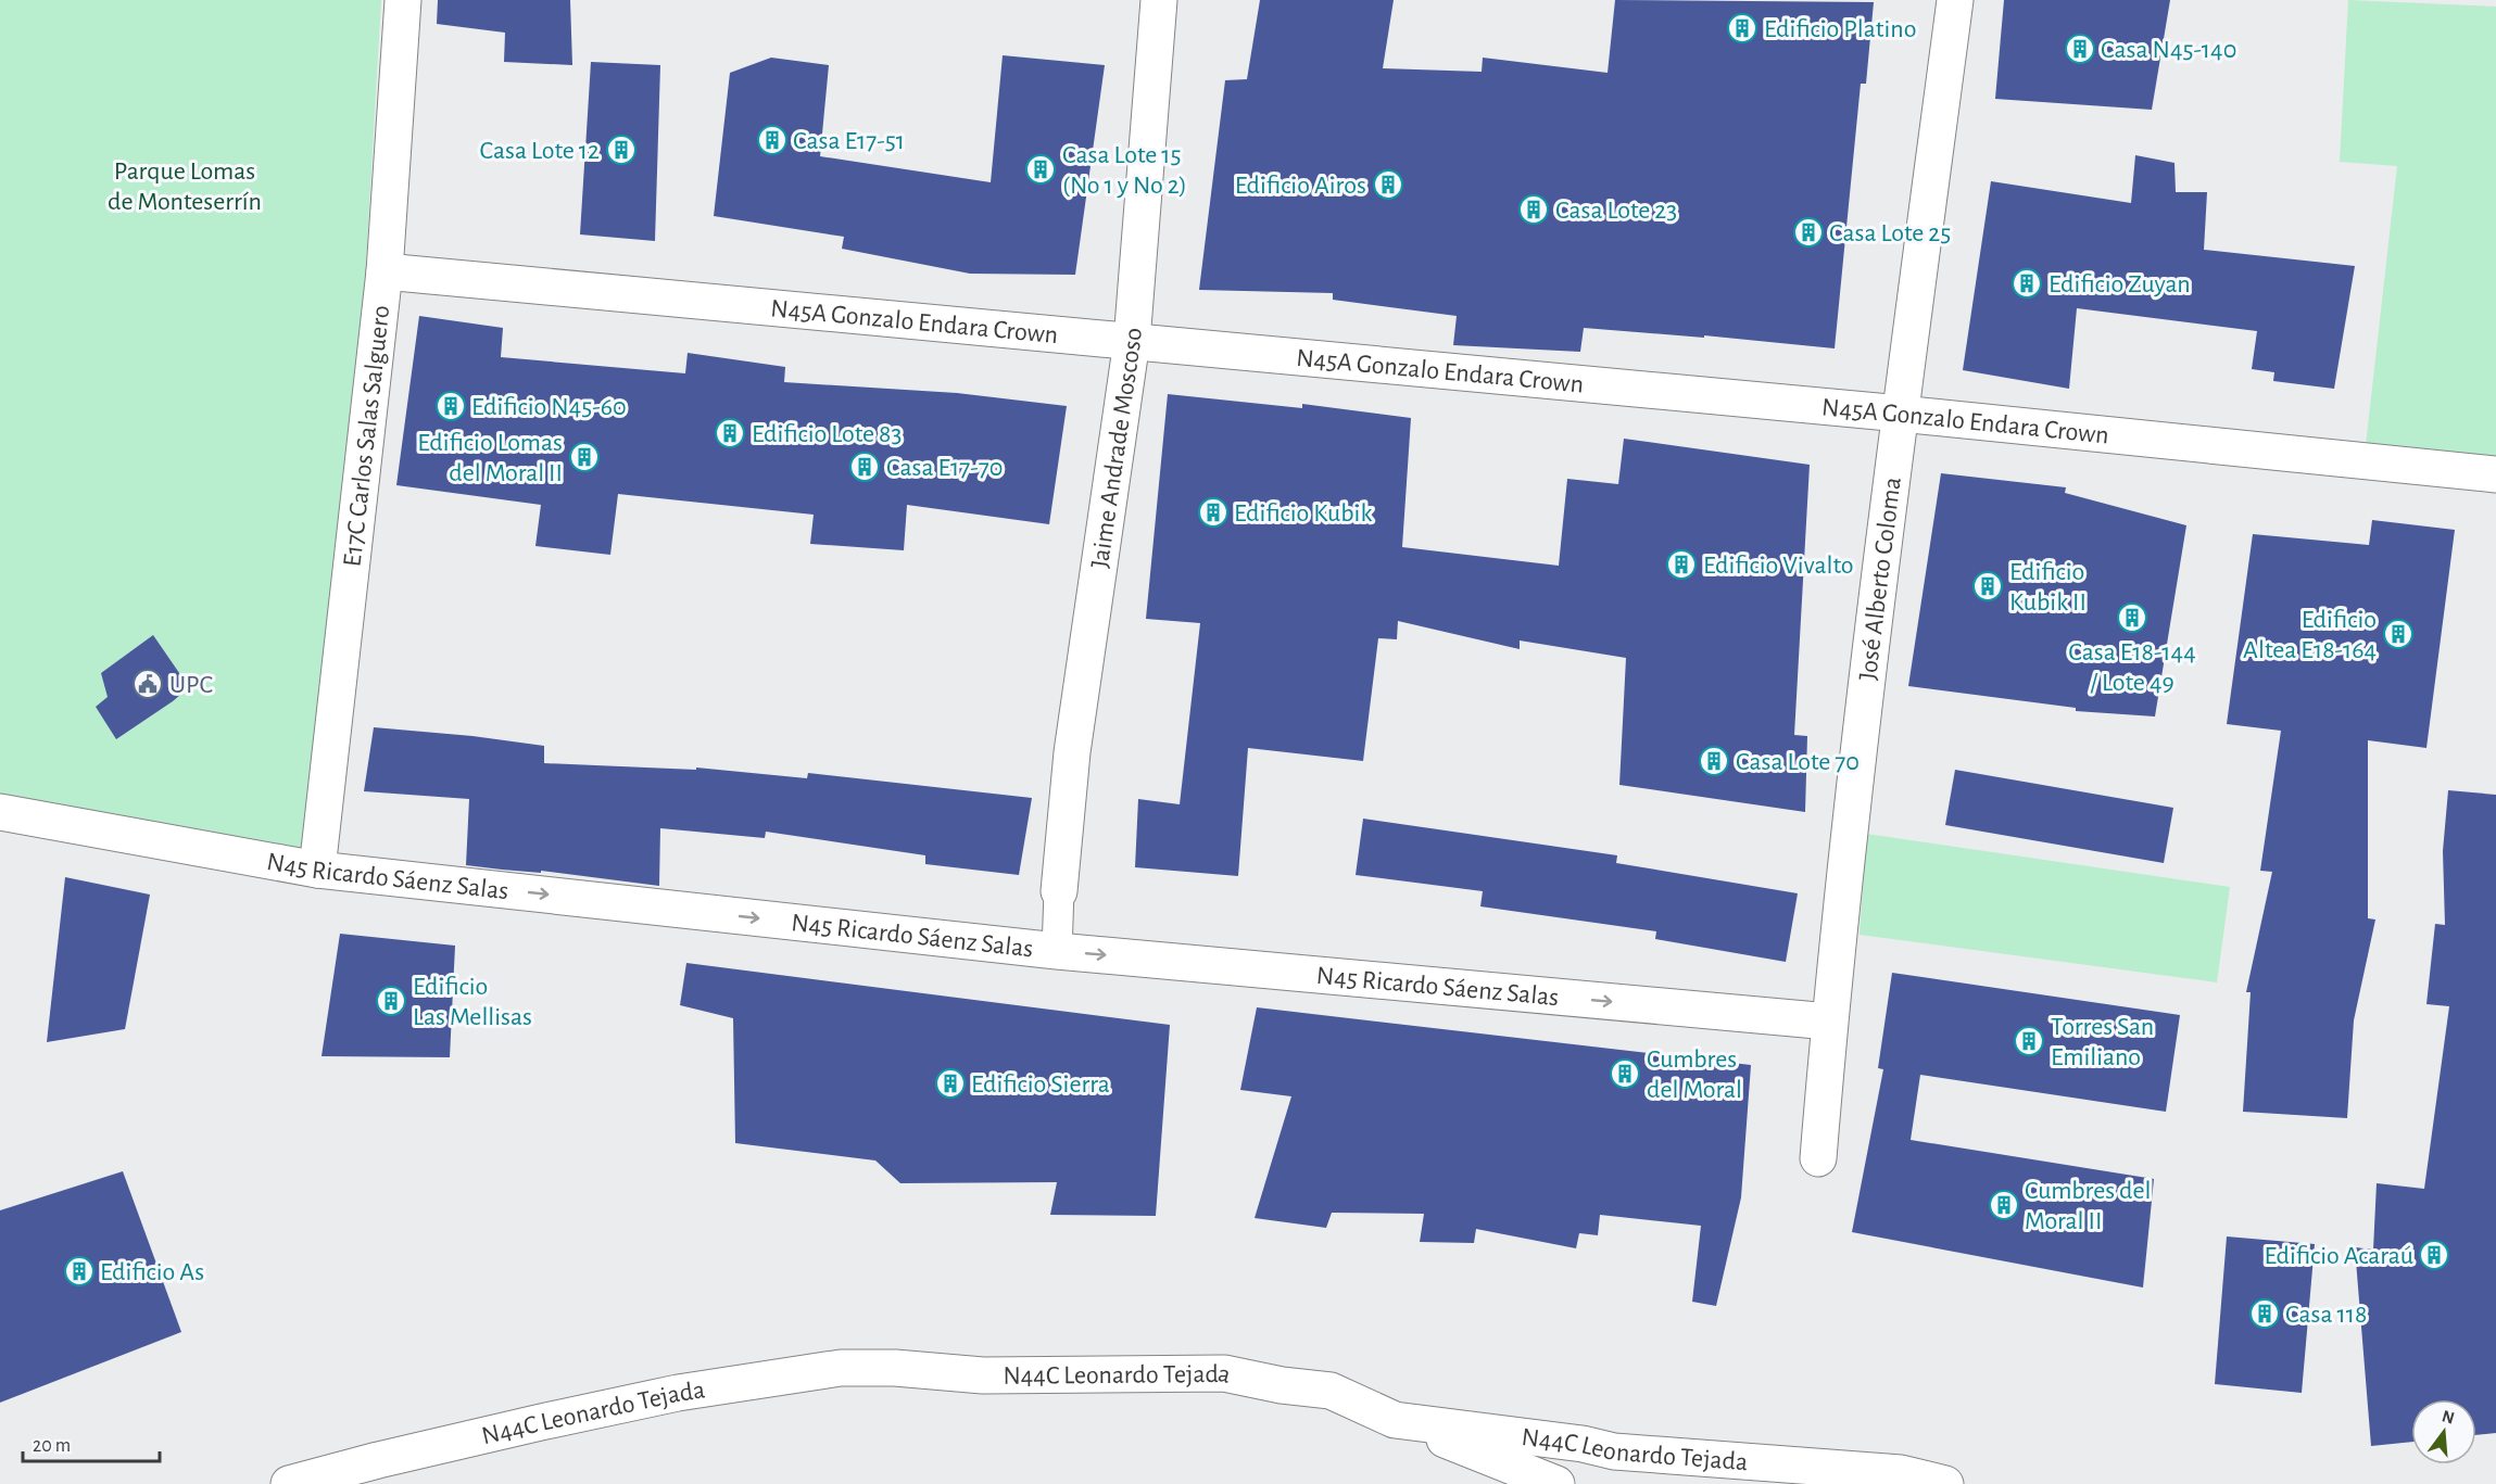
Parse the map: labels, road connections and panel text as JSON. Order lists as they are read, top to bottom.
{
  "streets": {
    "street": [
      "N45A Gonzalo Endara Crown",
      "E17C Carlos Salas Salguero",
      "Jaime Andrade Moscoso",
      "José Alberto Coloma",
      "N45 Ricardo Sáenz Salas",
      "N44C Leonardo Tejada"
    ]
  },
  "crossings": [
    ["N45A Gonzalo Endara Crown", "E17C Carlos Salas Salguero"],
    ["N45A Gonzalo Endara Crown", "Jaime Andrade Moscoso"],
    ["N45A Gonzalo Endara Crown", "José Alberto Coloma"],
    ["E17C Carlos Salas Salguero", "N45 Ricardo Sáenz Salas"],
    ["José Alberto Coloma", "N45 Ricardo Sáenz Salas"]
  ],
  "one_way": ["N45 Ricardo Sáenz Salas"],
  "parks": ["Parque Lomas de Monteserrín"],
  "places": {
    "building": [
      "Edificio Platino",
      "Casa N45-140",
      "Casa E17-51",
      "Casa Lote 12",
      "Casa Lote 15 (No 1 y No 2)",
      "Edificio Airos",
      "Casa Lote 23",
      "Casa Lote 25",
      "Edificio Zuyan",
      "Edificio N45-60",
      "Edificio Lote 83",
      "Edificio Lomas del Moral II",
      "Casa E17-70",
      "Edificio Kubik",
      "Edificio Vivalto",
      "Edificio Kubik II",
      "Casa E18-144 / Lote 49",
      "Edificio Altea E18-164",
      "Casa Lote 70",
      "Edificio Las Mellisas",
      "Torres San Emiliano",
      "Cumbres del Moral",
      "Edificio Sierra",
      "Cumbres del Moral II",
      "Edificio Acaraú",
      "Edificio As",
      "Casa 118"
    ],
    "public building": ["UPC"]
  },
  "scale_bar": "20 m",
  "north": "top"
}
